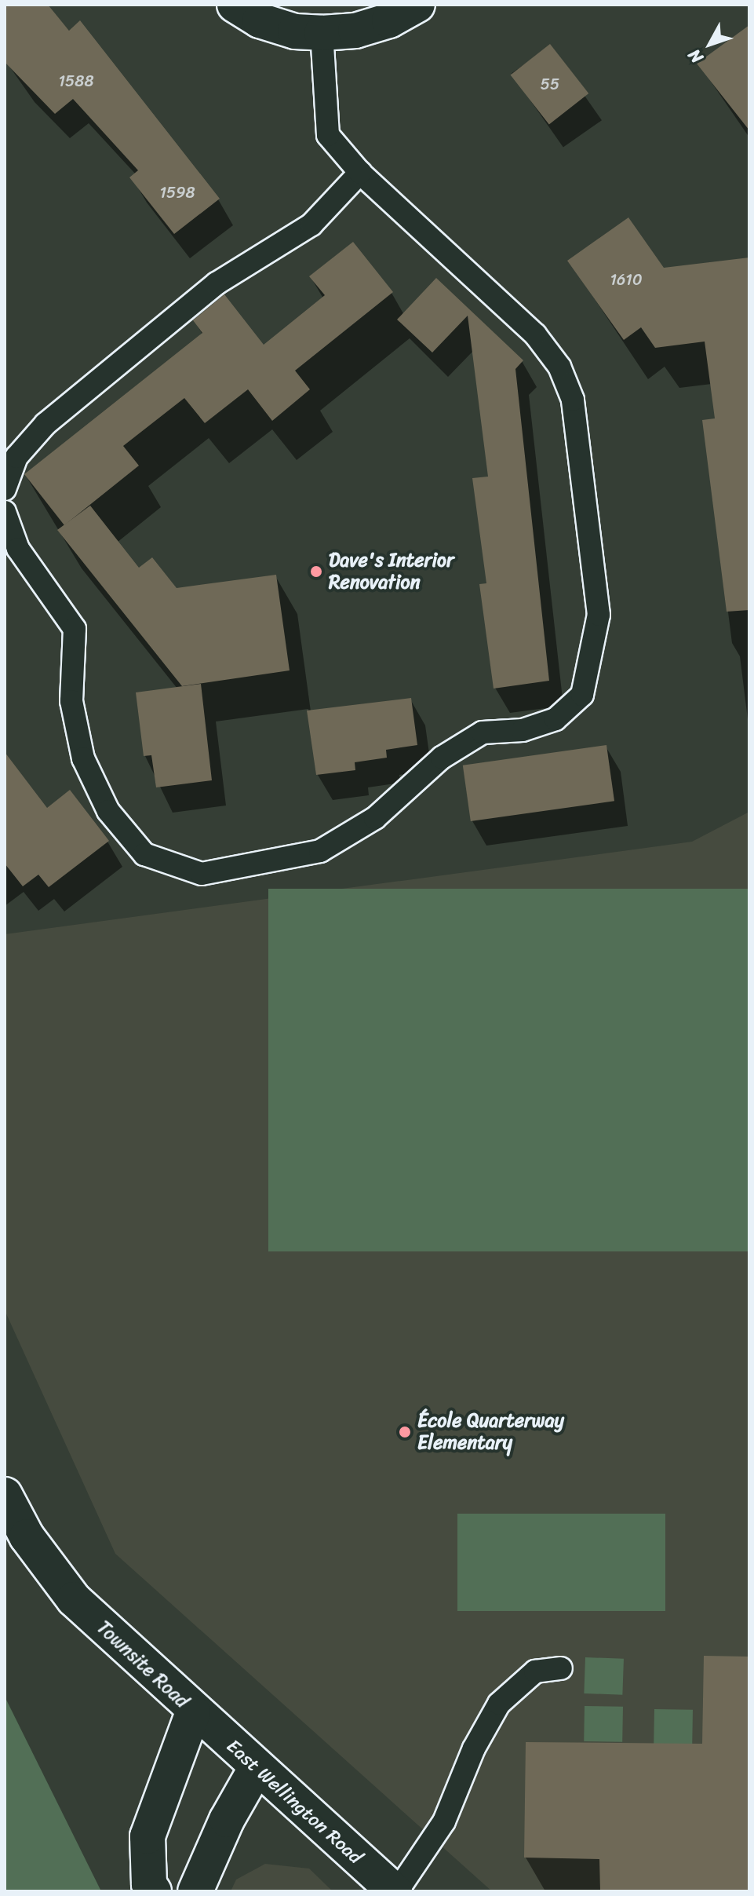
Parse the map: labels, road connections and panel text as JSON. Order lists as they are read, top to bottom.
{
  "streets": {
    "street": ["Townsite Road", "East Wellington Road"]
  },
  "crossings": [
    ["Townsite Road", "East Wellington Road"]
  ],
  "places": ["Dave's Interior Renovation", "École Quarterway Elementary"],
  "house_numbers": [
    "1588",
    "55",
    "1598",
    "1610"
  ],
  "north": "bottom left"
}
